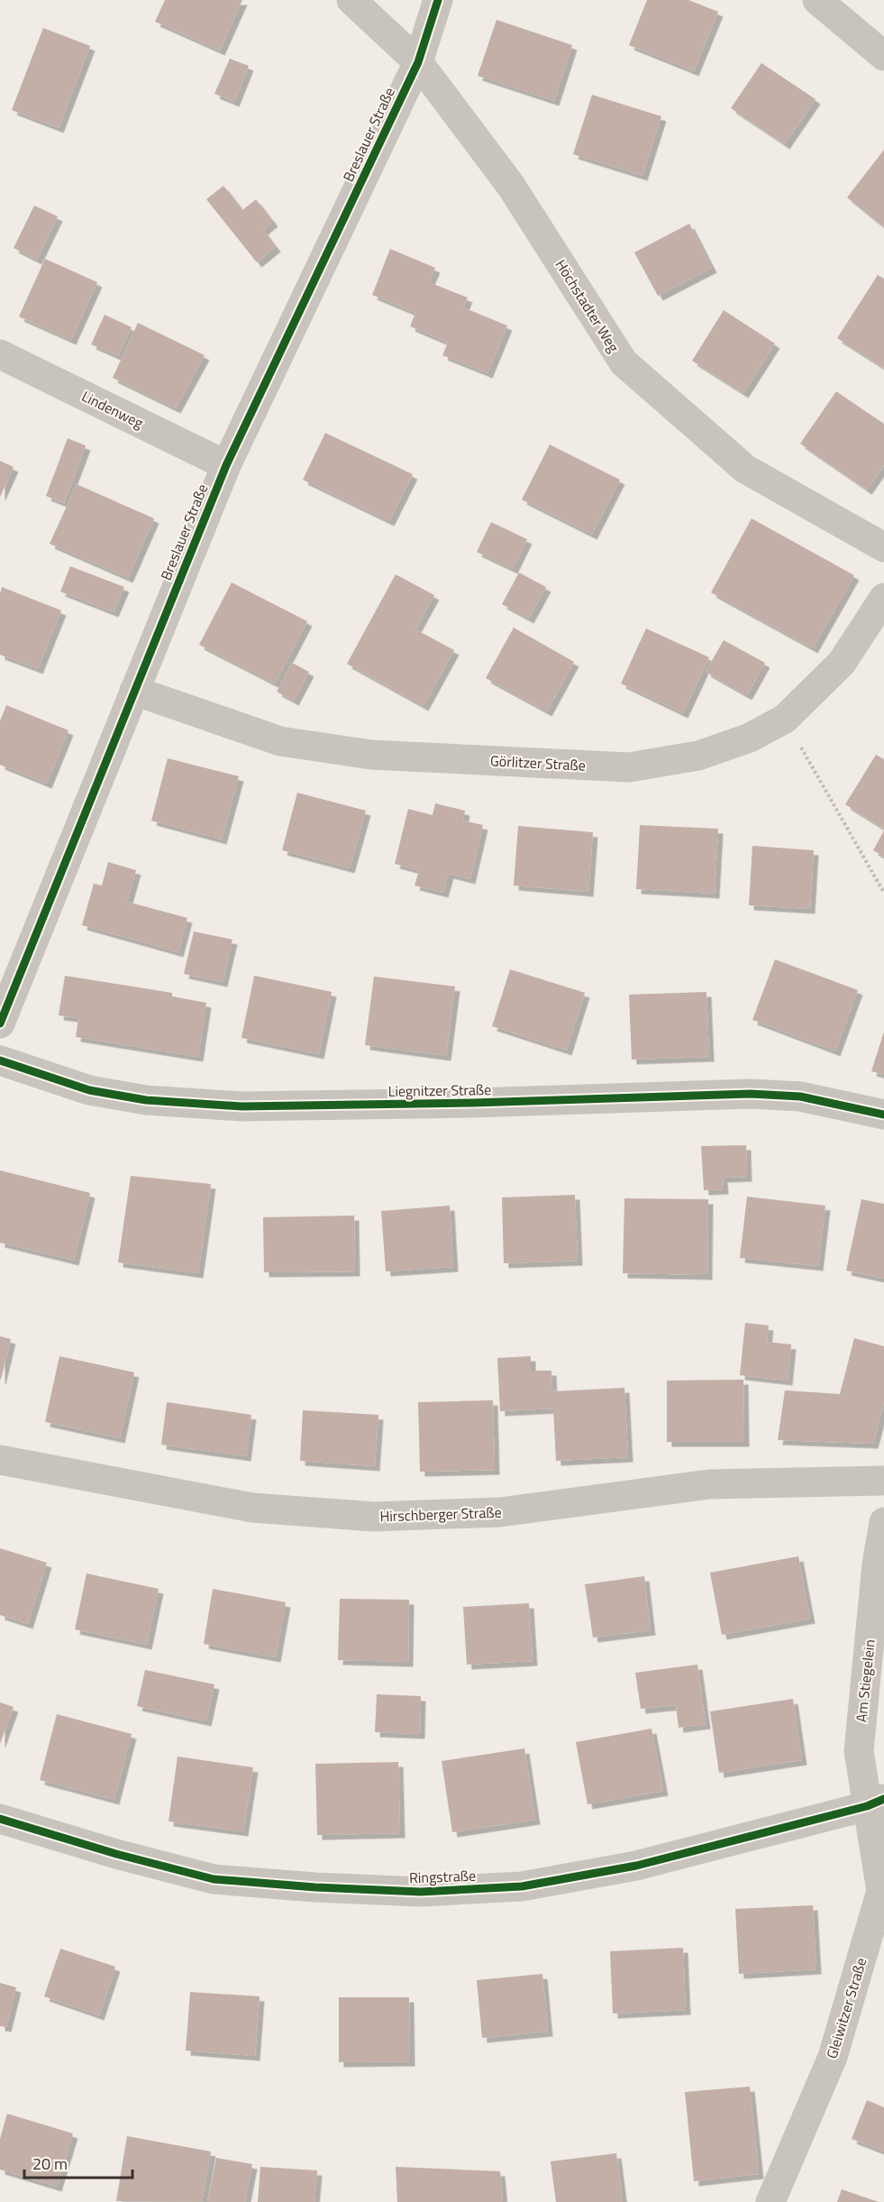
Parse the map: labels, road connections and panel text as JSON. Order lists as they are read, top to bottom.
{
  "streets": {
    "street": [
      "Breslauer Straße",
      "Höchstadter Weg",
      "Lindenweg",
      "Görlitzer Straße",
      "Liegnitzer Straße",
      "Hirschberger Straße",
      "Am Stiegelein",
      "Ringstraße",
      "Gleiwitzer Straße"
    ]
  },
  "crossings": [
    ["Breslauer Straße", "Höchstadter Weg"],
    ["Breslauer Straße", "Lindenweg"],
    ["Breslauer Straße", "Görlitzer Straße"],
    ["Am Stiegelein", "Ringstraße"],
    ["Am Stiegelein", "Gleiwitzer Straße"],
    ["Ringstraße", "Gleiwitzer Straße"]
  ],
  "scale_bar": "20 m"
}
